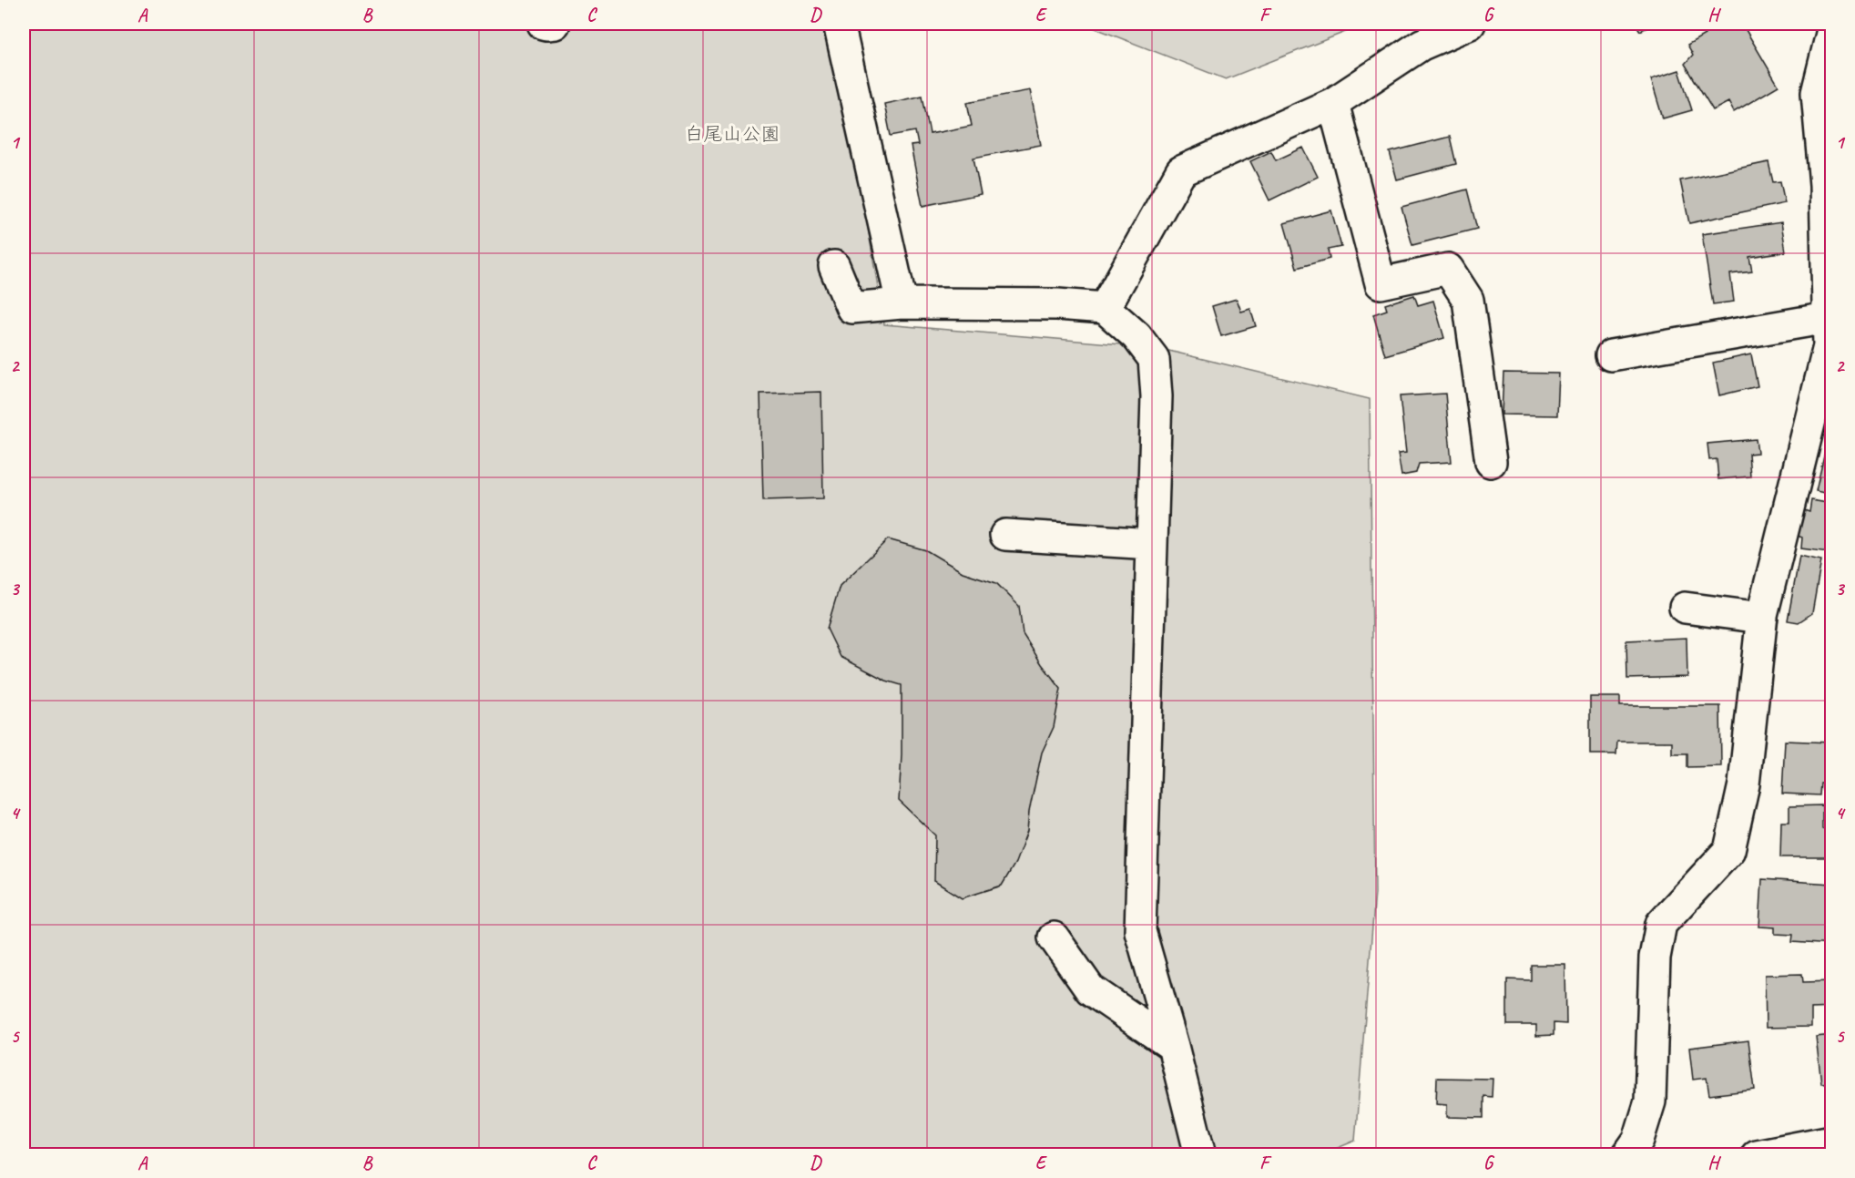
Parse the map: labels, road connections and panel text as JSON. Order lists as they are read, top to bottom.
{
  "parks": ["白尾山公園"],
  "grid": {
    "columns": [
      "A",
      "B",
      "C",
      "D",
      "E",
      "F",
      "G",
      "H"
    ],
    "rows": [
      "1",
      "2",
      "3",
      "4",
      "5"
    ]
  }
}
